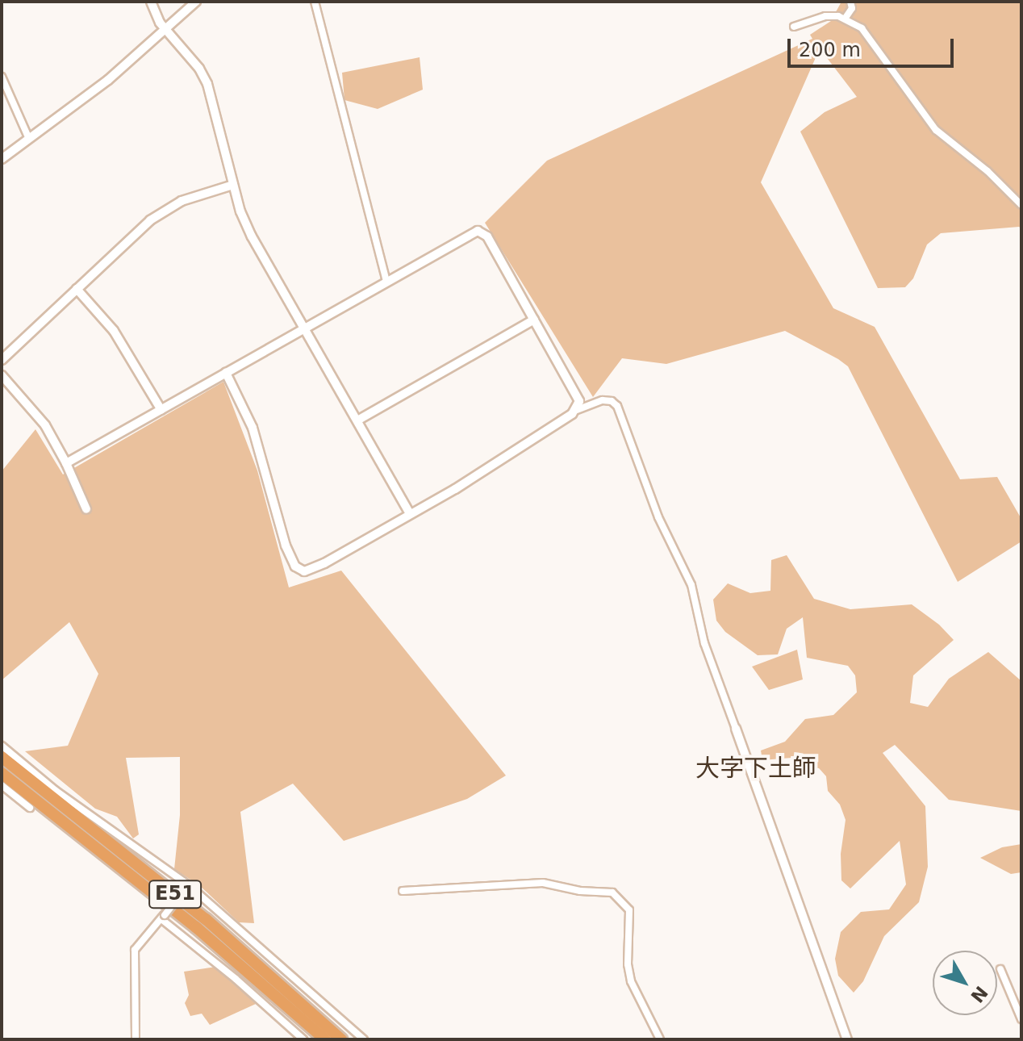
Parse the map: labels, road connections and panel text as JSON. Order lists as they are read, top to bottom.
{
  "streets": {
    "highway": ["E51"]
  },
  "districts": ["大字下土師"],
  "scale_bar": "200 m",
  "north": "bottom right"
}
